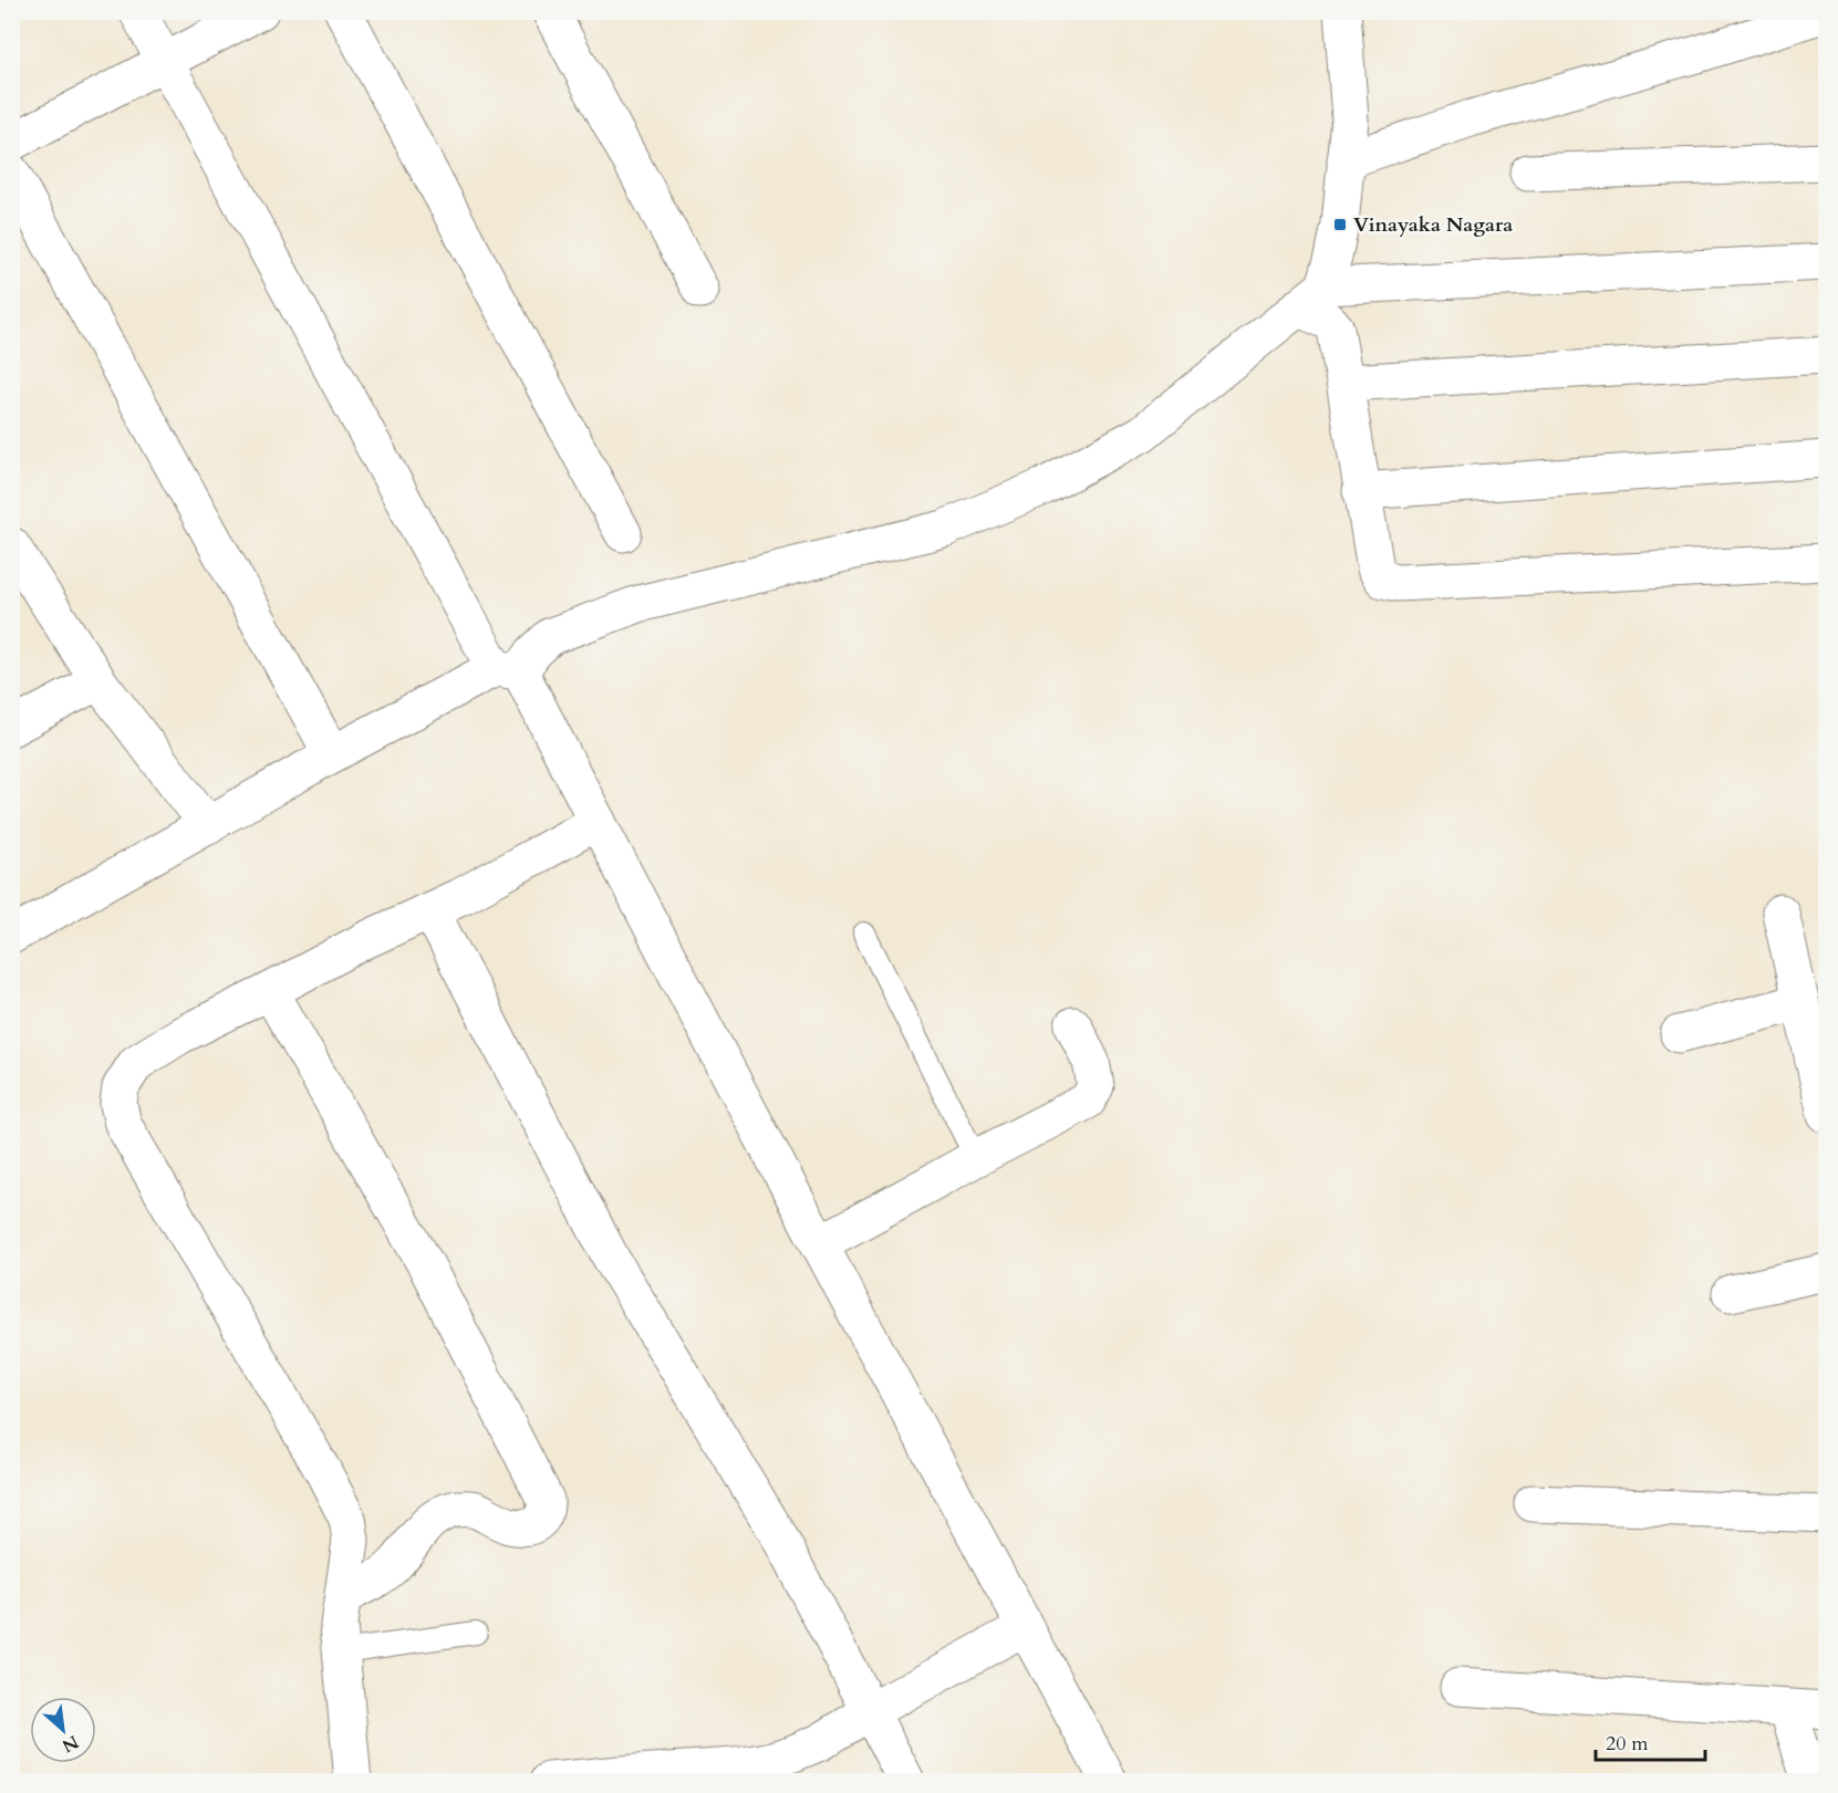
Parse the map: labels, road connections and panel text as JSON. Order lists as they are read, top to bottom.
{
  "places": {
    "transit": ["Vinayaka Nagara"]
  },
  "scale_bar": "20 m",
  "north": "bottom right"
}
